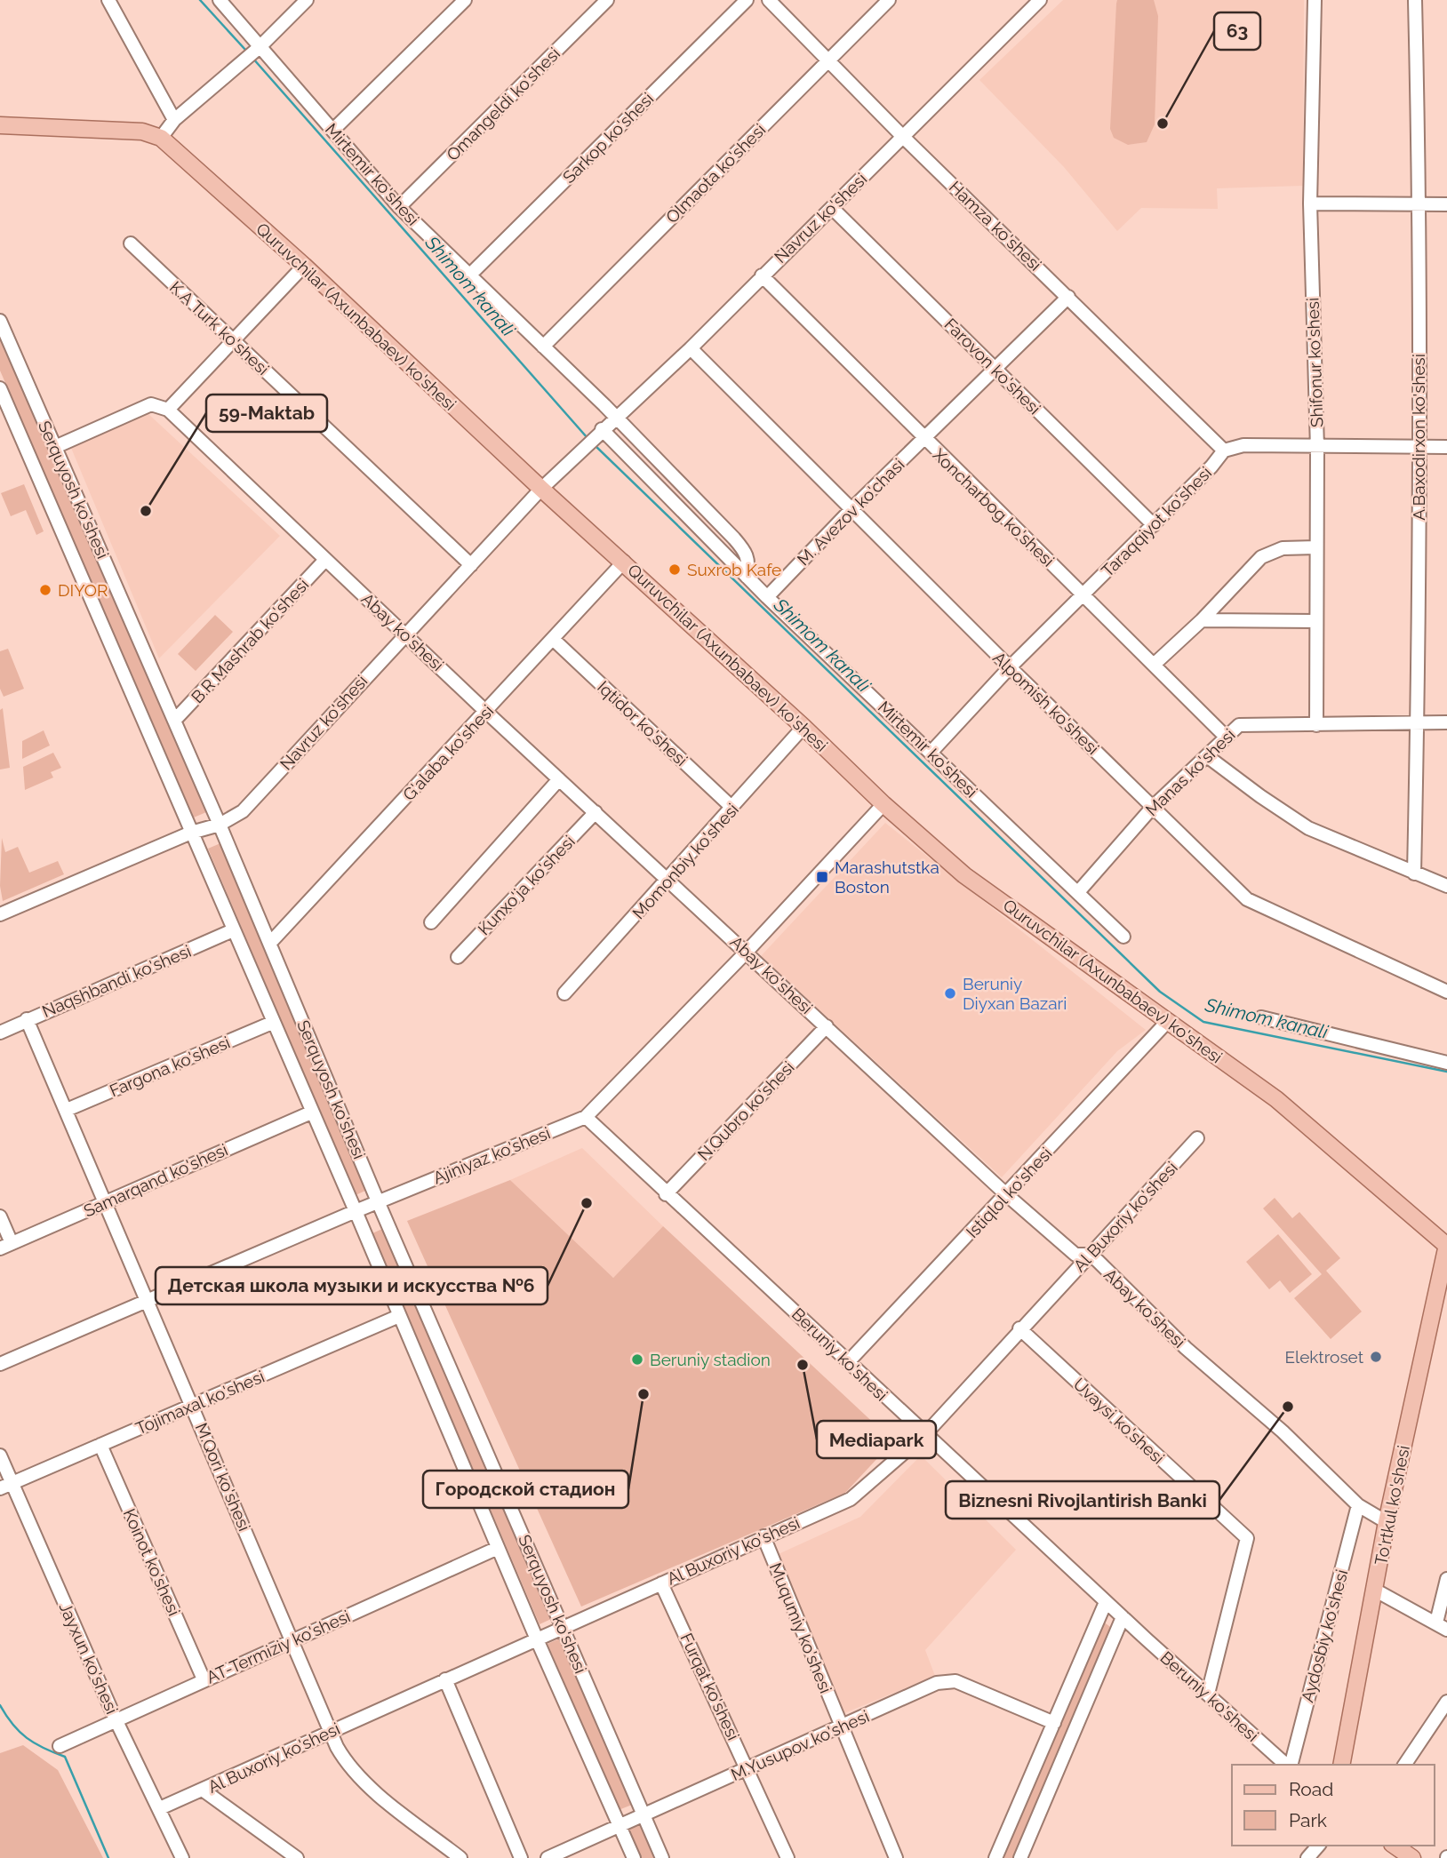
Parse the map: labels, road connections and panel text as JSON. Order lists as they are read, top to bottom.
{
  "streets": {
    "main road": ["Quruvchilar (Axunbabaev) ko'shesi", "To'rtkul ko'shesi"],
    "street": [
      "Omangeldi ko'shesi",
      "Sarkop ko'shesi",
      "Olmaota ko'shesi",
      "Mirtemir ko'shesi",
      "Navruz ko'shesi",
      "Hamza ko'shesi",
      "K.A Turk ko'shesi",
      "Shifonur ko'shesi",
      "Farovon ko'shesi",
      "A.Baxodirxon ko'shesi",
      "Serquyosh ko'shesi",
      "Xoncharbog ko'shesi",
      "M. Avezov ko'chasi",
      "Taraqqiyot ko'shesi",
      "Abay ko'shesi",
      "B.R Mashrab ko'shesi",
      "Alpomish ko'shesi",
      "Iqtidor ko'shesi",
      "G'alaba ko'shesi",
      "Manas ko'shesi",
      "Momonbiy ko'shesi",
      "Kunxo'ja ko'shesi",
      "Naqshbandi ko'shesi",
      "Fargona ko'shesi",
      "N.Qubro ko'shesi",
      "Ajiniyaz ko'shesi",
      "Samarqand ko'shesi",
      "Istiqlol ko'shesi",
      "Al Buxoriy ko'shesi",
      "Beruniy ko'shesi",
      "Tojimaxal ko'shesi",
      "Uvaysi ko'shesi",
      "M.Qori ko'shesi",
      "Koinot ko'shesi",
      "Muqumiy ko'shesi",
      "Aydosbiy ko'shesi",
      "AT-Termiziy ko'shesi",
      "Jayxun ko'shesi",
      "Furqat ko'shesi",
      "M.Yusupov ko'shesi"
    ]
  },
  "crossings": [
    ["Omangeldi ko'shesi", "Mirtemir ko'shesi"],
    ["Sarkop ko'shesi", "Mirtemir ko'shesi"],
    ["Olmaota ko'shesi", "Mirtemir ko'shesi"],
    ["Olmaota ko'shesi", "Hamza ko'shesi"],
    ["Mirtemir ko'shesi", "Navruz ko'shesi"],
    ["Mirtemir ko'shesi", "M. Avezov ko'chasi"],
    ["Mirtemir ko'shesi", "Taraqqiyot ko'shesi"],
    ["Mirtemir ko'shesi", "Manas ko'shesi"],
    ["Navruz ko'shesi", "Hamza ko'shesi"],
    ["Navruz ko'shesi", "Quruvchilar (Axunbabaev) ko'shesi"],
    ["Navruz ko'shesi", "K.A Turk ko'shesi"],
    ["Navruz ko'shesi", "Farovon ko'shesi"],
    ["Navruz ko'shesi", "Serquyosh ko'shesi"],
    ["Navruz ko'shesi", "Xoncharbog ko'shesi"],
    ["Navruz ko'shesi", "Abay ko'shesi"],
    ["Navruz ko'shesi", "Alpomish ko'shesi"],
    ["Hamza ko'shesi", "M. Avezov ko'chasi"],
    ["Hamza ko'shesi", "Taraqqiyot ko'shesi"],
    ["Quruvchilar (Axunbabaev) ko'shesi", "G'alaba ko'shesi"],
    ["Quruvchilar (Axunbabaev) ko'shesi", "Momonbiy ko'shesi"],
    ["Quruvchilar (Axunbabaev) ko'shesi", "Ajiniyaz ko'shesi"],
    ["Quruvchilar (Axunbabaev) ko'shesi", "Istiqlol ko'shesi"],
    ["Quruvchilar (Axunbabaev) ko'shesi", "To'rtkul ko'shesi"],
    ["Shifonur ko'shesi", "Taraqqiyot ko'shesi"],
    ["Shifonur ko'shesi", "Manas ko'shesi"],
    ["Farovon ko'shesi", "M. Avezov ko'chasi"],
    ["Farovon ko'shesi", "Taraqqiyot ko'shesi"],
    ["A.Baxodirxon ko'shesi", "Taraqqiyot ko'shesi"],
    ["A.Baxodirxon ko'shesi", "Manas ko'shesi"],
    ["Serquyosh ko'shesi", "B.R Mashrab ko'shesi"],
    ["Serquyosh ko'shesi", "G'alaba ko'shesi"],
    ["Serquyosh ko'shesi", "Naqshbandi ko'shesi"],
    ["Serquyosh ko'shesi", "Fargona ko'shesi"],
    ["Serquyosh ko'shesi", "Ajiniyaz ko'shesi"],
    ["Serquyosh ko'shesi", "Samarqand ko'shesi"],
    ["Serquyosh ko'shesi", "Al Buxoriy ko'shesi"],
    ["Serquyosh ko'shesi", "Tojimaxal ko'shesi"],
    ["Serquyosh ko'shesi", "AT-Termiziy ko'shesi"],
    ["Serquyosh ko'shesi", "M.Yusupov ko'shesi"],
    ["Xoncharbog ko'shesi", "M. Avezov ko'chasi"],
    ["Xoncharbog ko'shesi", "Taraqqiyot ko'shesi"],
    ["Xoncharbog ko'shesi", "Manas ko'shesi"],
    ["M. Avezov ko'chasi", "Alpomish ko'shesi"],
    ["Taraqqiyot ko'shesi", "Alpomish ko'shesi"],
    ["Abay ko'shesi", "B.R Mashrab ko'shesi"],
    ["Abay ko'shesi", "G'alaba ko'shesi"],
    ["Abay ko'shesi", "Momonbiy ko'shesi"],
    ["Abay ko'shesi", "Kunxo'ja ko'shesi"],
    ["Abay ko'shesi", "N.Qubro ko'shesi"],
    ["Abay ko'shesi", "Ajiniyaz ko'shesi"],
    ["Abay ko'shesi", "Istiqlol ko'shesi"],
    ["Abay ko'shesi", "Al Buxoriy ko'shesi"],
    ["Abay ko'shesi", "To'rtkul ko'shesi"],
    ["Abay ko'shesi", "Aydosbiy ko'shesi"],
    ["Alpomish ko'shesi", "Manas ko'shesi"],
    ["Iqtidor ko'shesi", "G'alaba ko'shesi"],
    ["Iqtidor ko'shesi", "Momonbiy ko'shesi"],
    ["Naqshbandi ko'shesi", "M.Qori ko'shesi"],
    ["Fargona ko'shesi", "M.Qori ko'shesi"],
    ["N.Qubro ko'shesi", "Beruniy ko'shesi"],
    ["Ajiniyaz ko'shesi", "Beruniy ko'shesi"],
    ["Ajiniyaz ko'shesi", "M.Qori ko'shesi"],
    ["Samarqand ko'shesi", "M.Qori ko'shesi"],
    ["Istiqlol ko'shesi", "Beruniy ko'shesi"],
    ["Al Buxoriy ko'shesi", "Beruniy ko'shesi"],
    ["Al Buxoriy ko'shesi", "Uvaysi ko'shesi"],
    ["Al Buxoriy ko'shesi", "M.Qori ko'shesi"],
    ["Al Buxoriy ko'shesi", "Muqumiy ko'shesi"],
    ["Al Buxoriy ko'shesi", "Jayxun ko'shesi"],
    ["Al Buxoriy ko'shesi", "Furqat ko'shesi"],
    ["Beruniy ko'shesi", "Uvaysi ko'shesi"],
    ["Tojimaxal ko'shesi", "M.Qori ko'shesi"],
    ["Tojimaxal ko'shesi", "Koinot ko'shesi"],
    ["Tojimaxal ko'shesi", "Jayxun ko'shesi"],
    ["M.Qori ko'shesi", "AT-Termiziy ko'shesi"],
    ["Koinot ko'shesi", "AT-Termiziy ko'shesi"],
    ["Muqumiy ko'shesi", "M.Yusupov ko'shesi"],
    ["AT-Termiziy ko'shesi", "Jayxun ko'shesi"],
    ["Furqat ko'shesi", "M.Yusupov ko'shesi"]
  ],
  "water": ["Shimom kanali"],
  "places": {
    "other": [
      "63",
      "59-Maktab",
      "Suxrob Kafe",
      "DIYOR",
      "Beruniy Diyxan Bazari",
      "Детская школа музыки и искусства №6",
      "Elektroset",
      "Beruniy stadion",
      "Mediapark",
      "Городской стадион",
      "Biznesni Rivojlantirish Banki"
    ],
    "transit": ["Marashutstka Boston"]
  },
  "legend": ["Road", "Park"]
}
